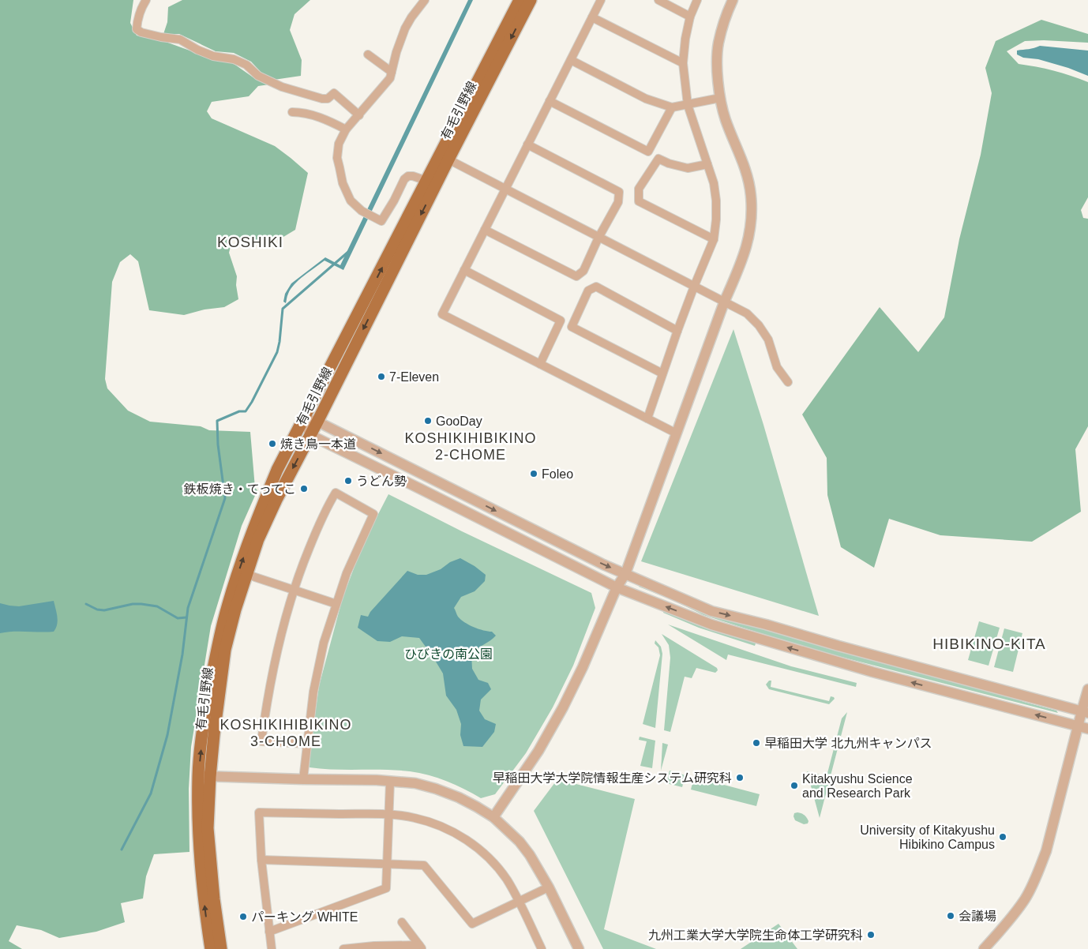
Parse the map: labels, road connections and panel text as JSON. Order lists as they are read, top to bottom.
{
  "streets": {
    "main road": ["有毛引野線"]
  },
  "districts": [
    "KOSHIKI",
    "KOSHIKIHIBIKINO 2-CHOME",
    "HIBIKINO-KITA",
    "KOSHIKIHIBIKINO 3-CHOME"
  ],
  "parks": ["ひびきの南公園"],
  "places": [
    "7-Eleven",
    "GooDay",
    "焼き鳥一本道",
    "Foleo",
    "うどん勢",
    "鉄板焼き・てってこ",
    "早稲田大学 北九州キャンパス",
    "早稲田大学大学院情報生産システム研究科",
    "Kitakyushu Science and Research Park",
    "University of Kitakyushu Hibikino Campus",
    "会議場",
    "パーキング WHITE",
    "九州工業大学大学院生命体工学研究科"
  ]
}
